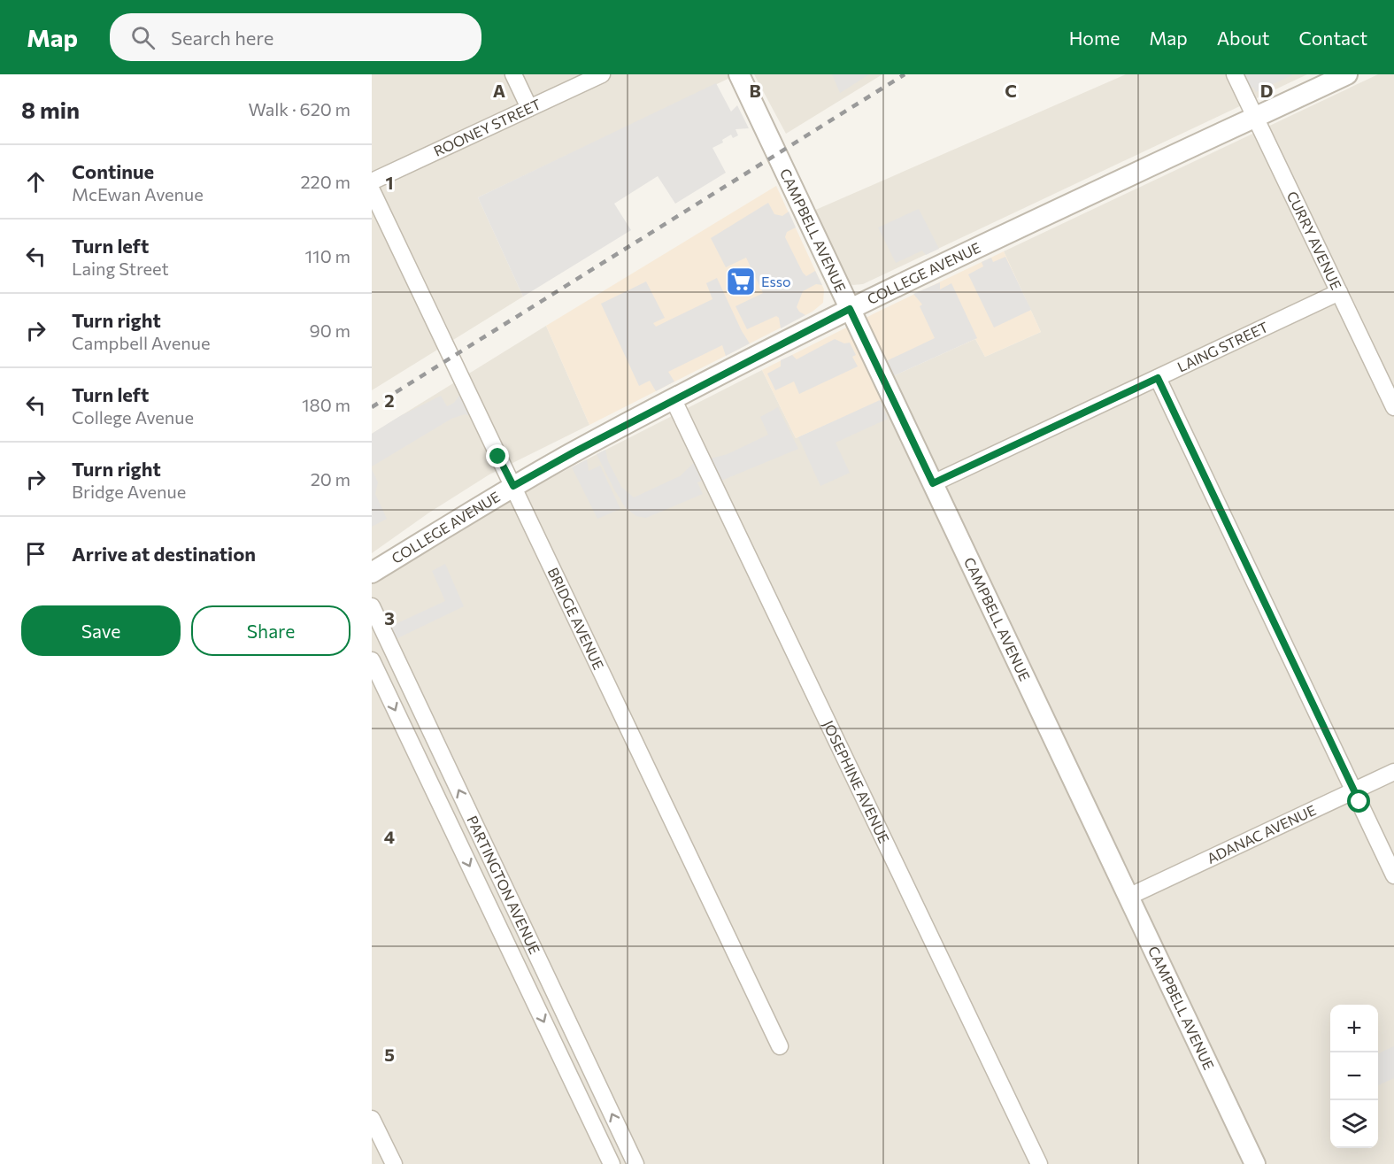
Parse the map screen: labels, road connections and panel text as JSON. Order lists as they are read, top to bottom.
{
  "streets": {
    "street": [
      "ROONEY STREET",
      "CAMPBELL AVENUE",
      "CURRY AVENUE",
      "COLLEGE AVENUE",
      "LAING STREET",
      "BRIDGE AVENUE",
      "JOSEPHINE AVENUE",
      "ADANAC AVENUE",
      "PARTINGTON AVENUE"
    ]
  },
  "crossings": [
    ["CAMPBELL AVENUE", "COLLEGE AVENUE"],
    ["CAMPBELL AVENUE", "LAING STREET"],
    ["CAMPBELL AVENUE", "ADANAC AVENUE"],
    ["CURRY AVENUE", "COLLEGE AVENUE"],
    ["CURRY AVENUE", "LAING STREET"],
    ["COLLEGE AVENUE", "BRIDGE AVENUE"],
    ["COLLEGE AVENUE", "JOSEPHINE AVENUE"]
  ],
  "places": {
    "supermarket": ["Esso"]
  },
  "page": {
    "header": "Map",
    "search": "Search here",
    "nav": [
      "Home",
      "Map",
      "About",
      "Contact"
    ],
    "heading": ["8 min", "Walk · 620 m"],
    "list": [
      ["Continue", "McEwan Avenue", "220 m"],
      ["Turn left", "Laing Street", "110 m"],
      ["Turn right", "Campbell Avenue", "90 m"],
      ["Turn left", "College Avenue", "180 m"],
      ["Turn right", "Bridge Avenue", "20 m"],
      "Arrive at destination"
    ],
    "buttons": ["Save", "Share"],
    "map_buttons": ["+", "−"]
  },
  "grid": {
    "columns": [
      "A",
      "B",
      "C",
      "D"
    ],
    "rows": [
      "1",
      "2",
      "3",
      "4",
      "5"
    ]
  }
}
